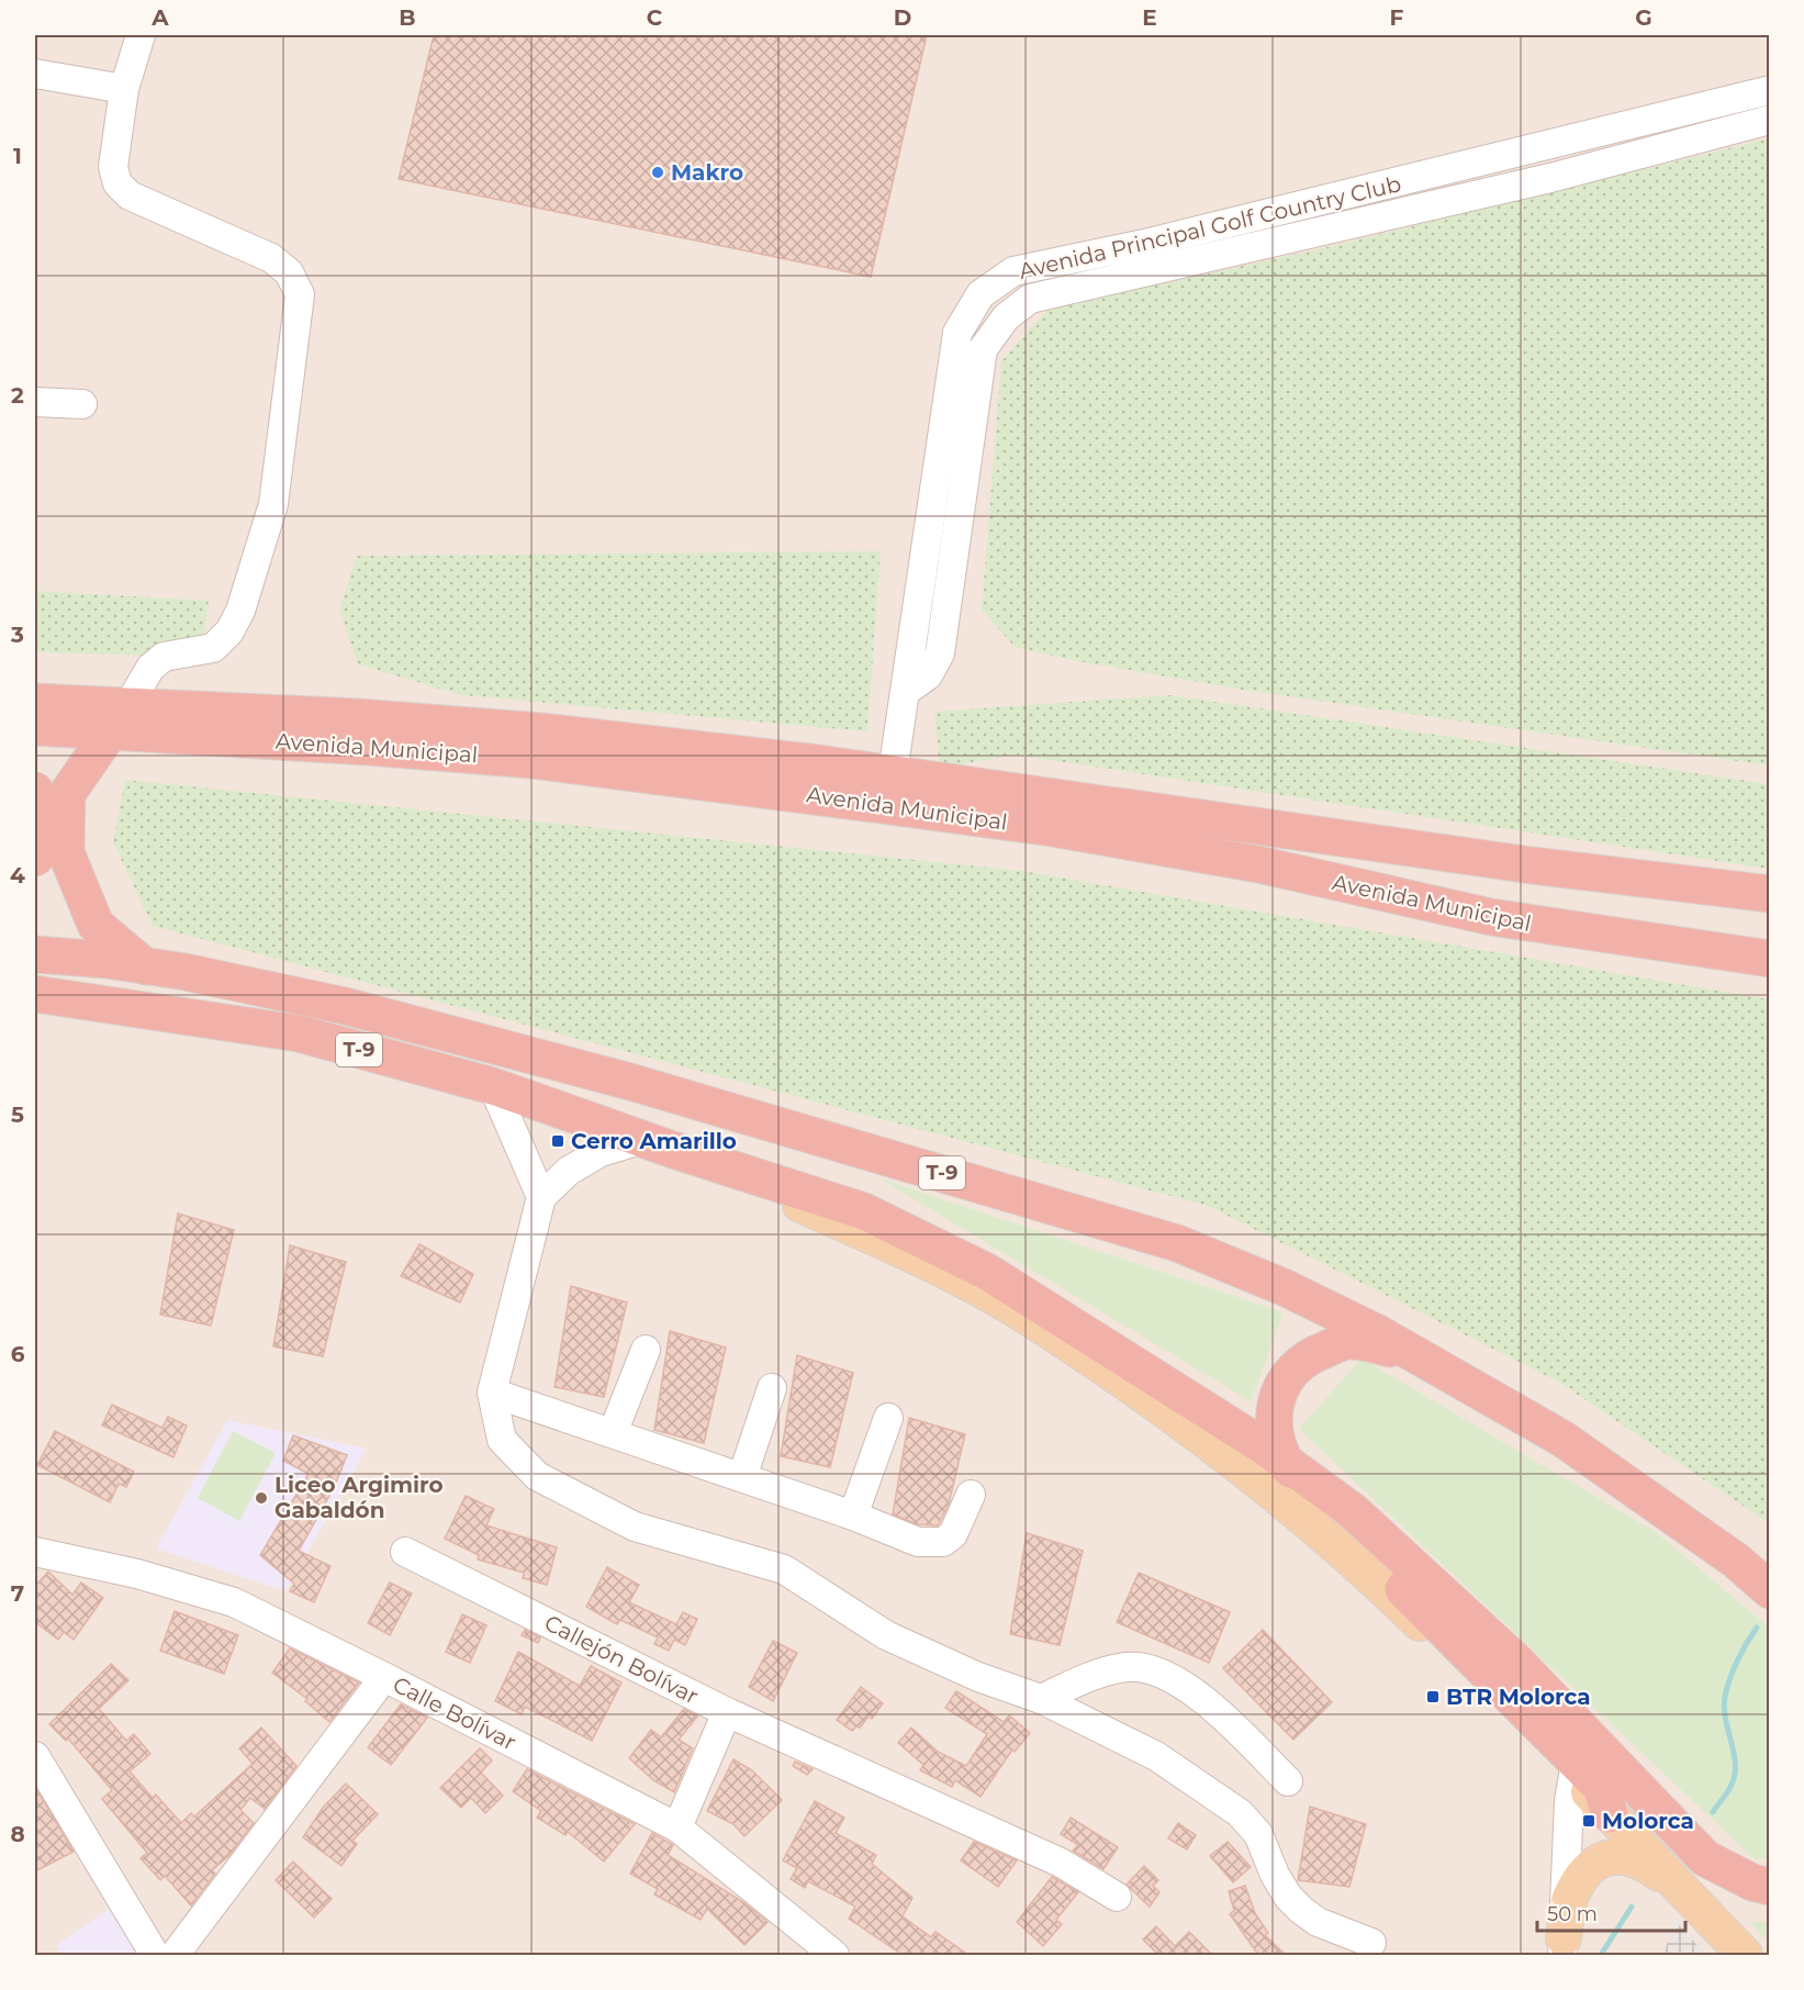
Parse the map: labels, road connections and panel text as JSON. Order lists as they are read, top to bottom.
{
  "streets": {
    "highway": ["Avenida Municipal", "T-9"],
    "street": ["Avenida Principal Golf Country Club", "Callejón Bolívar", "Calle Bolívar"]
  },
  "places": {
    "other": ["Makro", "Liceo Argimiro Gabaldón"],
    "transit": ["Cerro Amarillo", "BTR Molorca", "Molorca"]
  },
  "scale_bar": "50 m",
  "grid": {
    "columns": [
      "A",
      "B",
      "C",
      "D",
      "E",
      "F",
      "G"
    ],
    "rows": [
      "1",
      "2",
      "3",
      "4",
      "5",
      "6",
      "7",
      "8"
    ]
  }
}
